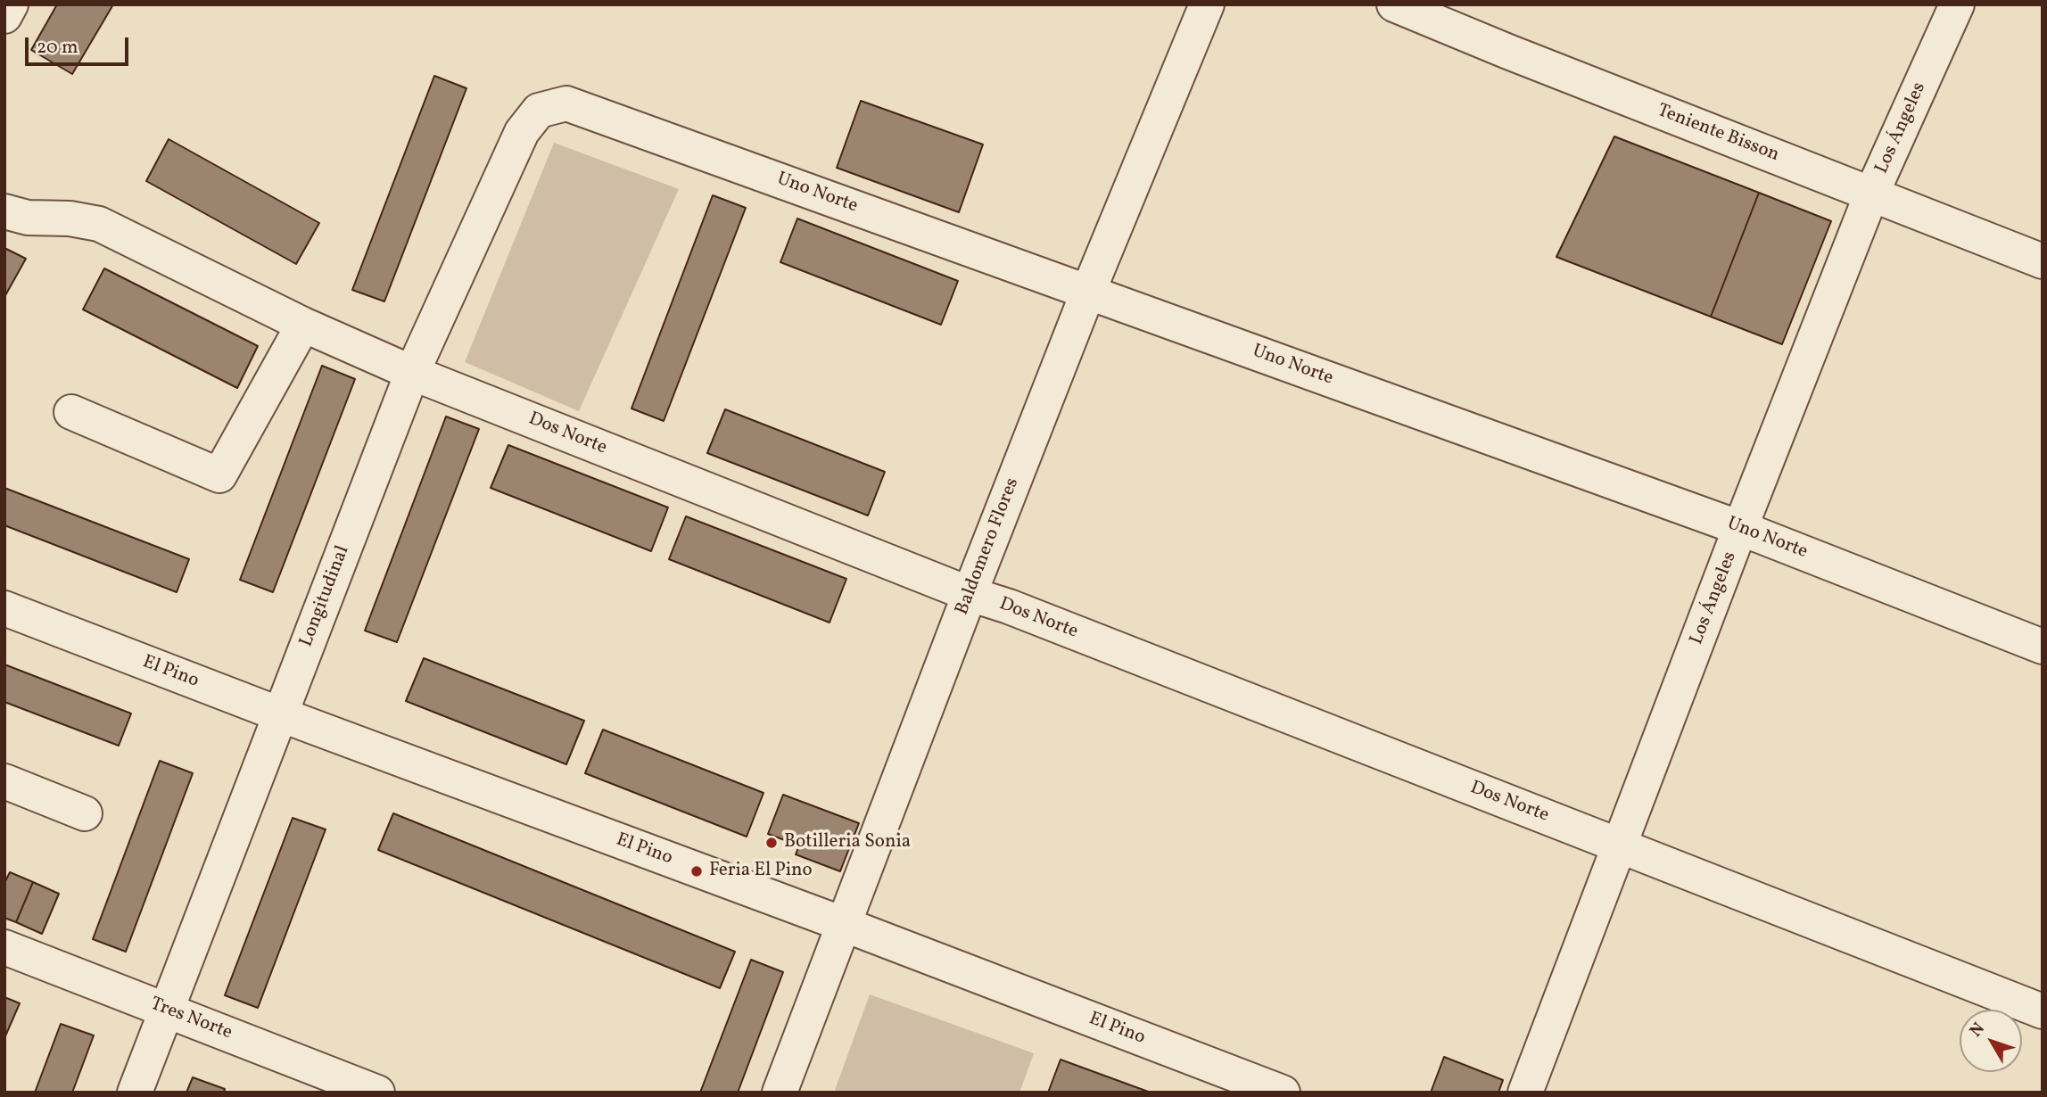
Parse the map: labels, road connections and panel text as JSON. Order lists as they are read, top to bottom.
{
  "streets": {
    "street": [
      "Los Ángeles",
      "Teniente Bisson",
      "Uno Norte",
      "Dos Norte",
      "Baldomero Flores",
      "Longitudinal",
      "El Pino",
      "Tres Norte"
    ]
  },
  "crossings": [
    ["Los Ángeles", "Teniente Bisson"],
    ["Los Ángeles", "Uno Norte"],
    ["Los Ángeles", "Dos Norte"],
    ["Uno Norte", "Baldomero Flores"],
    ["Uno Norte", "Longitudinal"],
    ["Dos Norte", "Baldomero Flores"],
    ["Dos Norte", "Longitudinal"],
    ["Baldomero Flores", "El Pino"],
    ["Longitudinal", "El Pino"],
    ["Longitudinal", "Tres Norte"]
  ],
  "places": ["Botilleria Sonia", "Feria El Pino"],
  "scale_bar": "20 m",
  "north": "top left"
}
